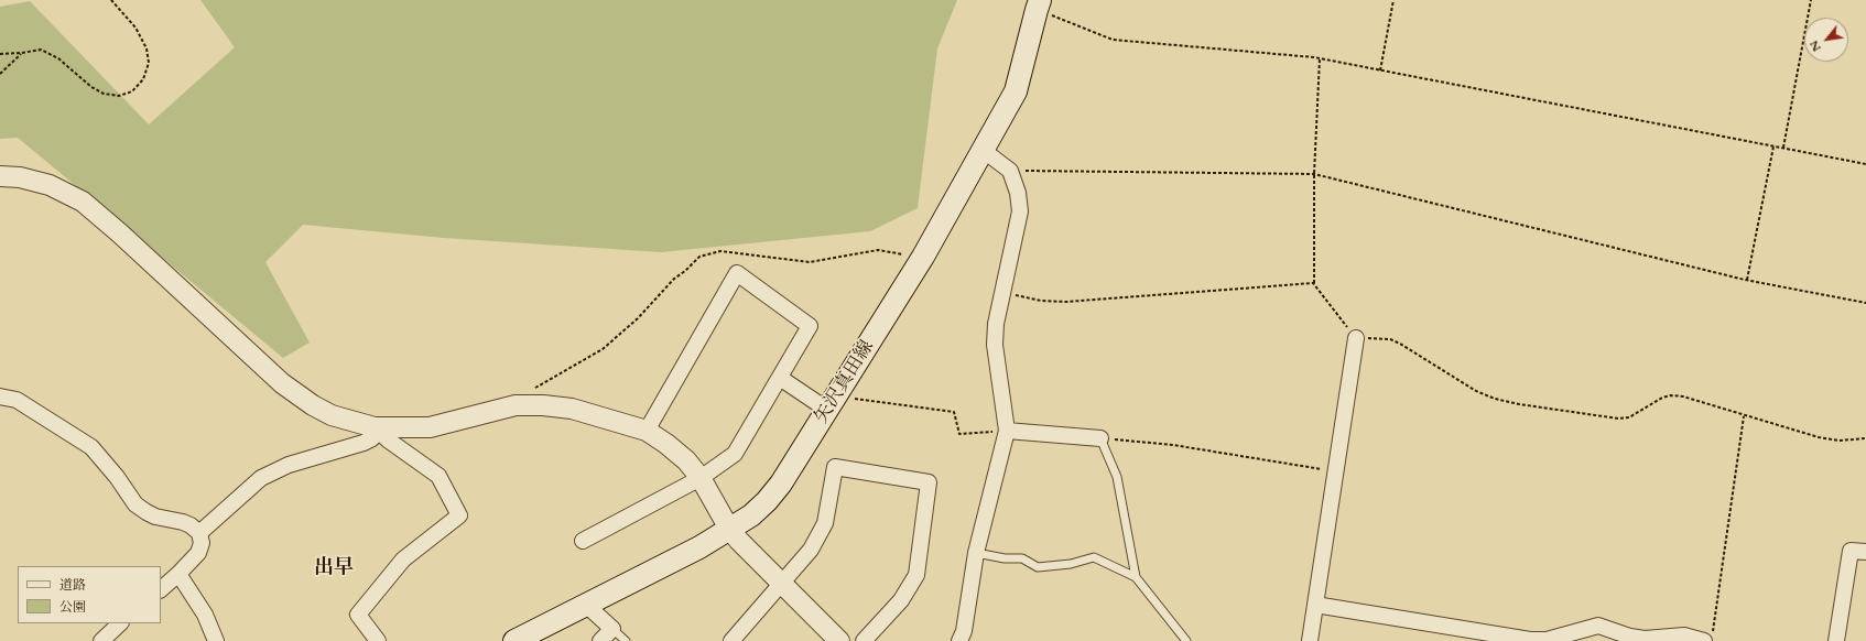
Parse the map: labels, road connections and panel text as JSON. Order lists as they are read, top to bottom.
{
  "streets": {
    "main road": ["矢沢真田線"]
  },
  "districts": ["出早"],
  "legend": ["道路", "公園"],
  "north": "bottom left"
}
